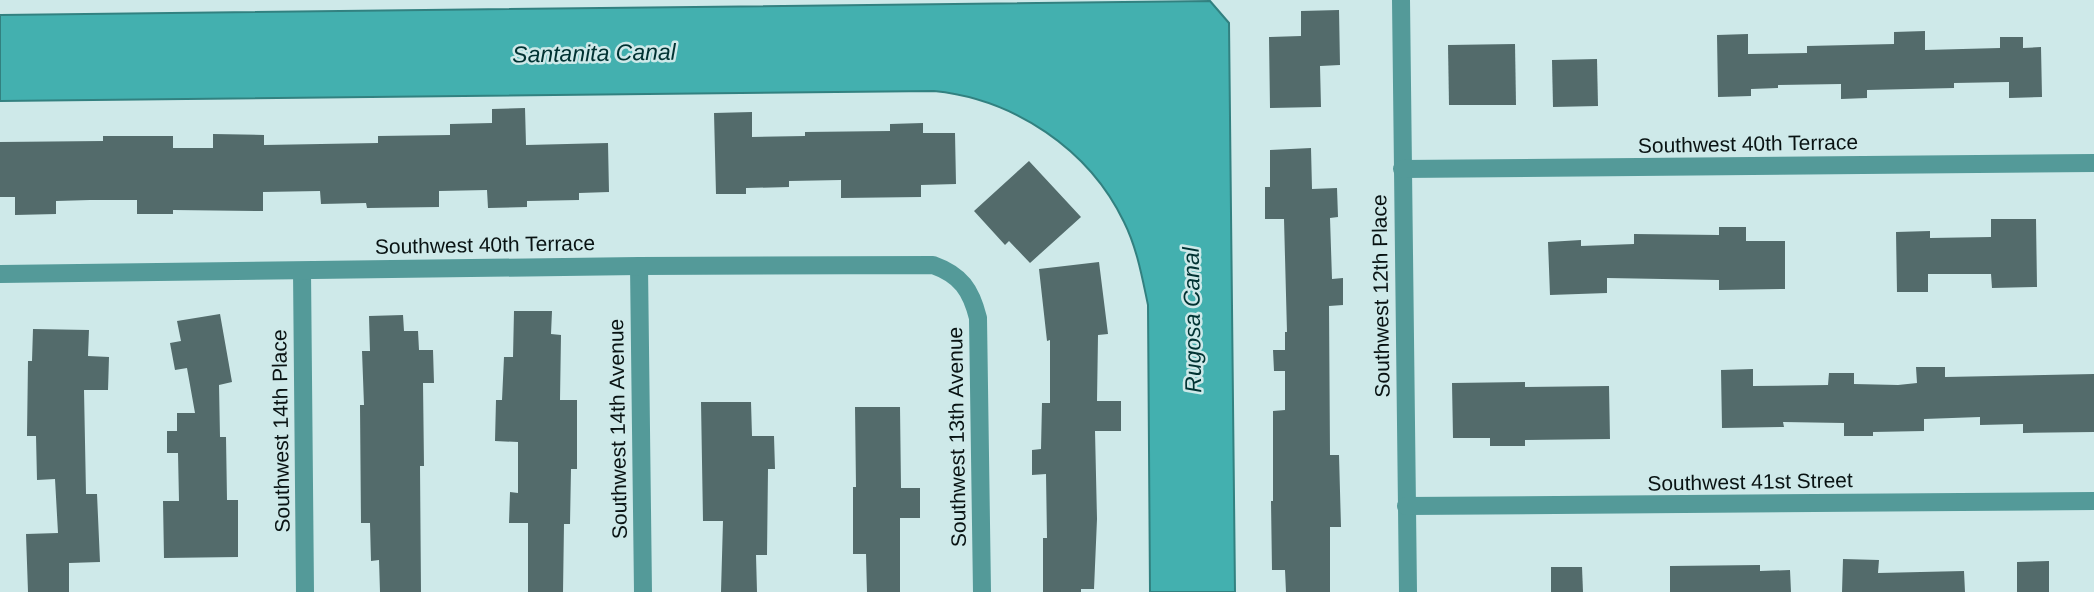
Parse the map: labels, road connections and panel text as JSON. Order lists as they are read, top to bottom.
{
  "streets": {
    "street": [
      "Southwest 40th Terrace",
      "Southwest 12th Place",
      "Southwest 14th Avenue",
      "Southwest 14th Place",
      "Southwest 13th Avenue",
      "Southwest 41st Street"
    ]
  },
  "crossings": [
    ["Southwest 40th Terrace", "Southwest 12th Place"],
    ["Southwest 40th Terrace", "Southwest 14th Avenue"],
    ["Southwest 40th Terrace", "Southwest 14th Place"],
    ["Southwest 40th Terrace", "Southwest 13th Avenue"],
    ["Southwest 12th Place", "Southwest 41st Street"]
  ],
  "water": ["Santanita Canal", "Rugosa Canal"]
}
